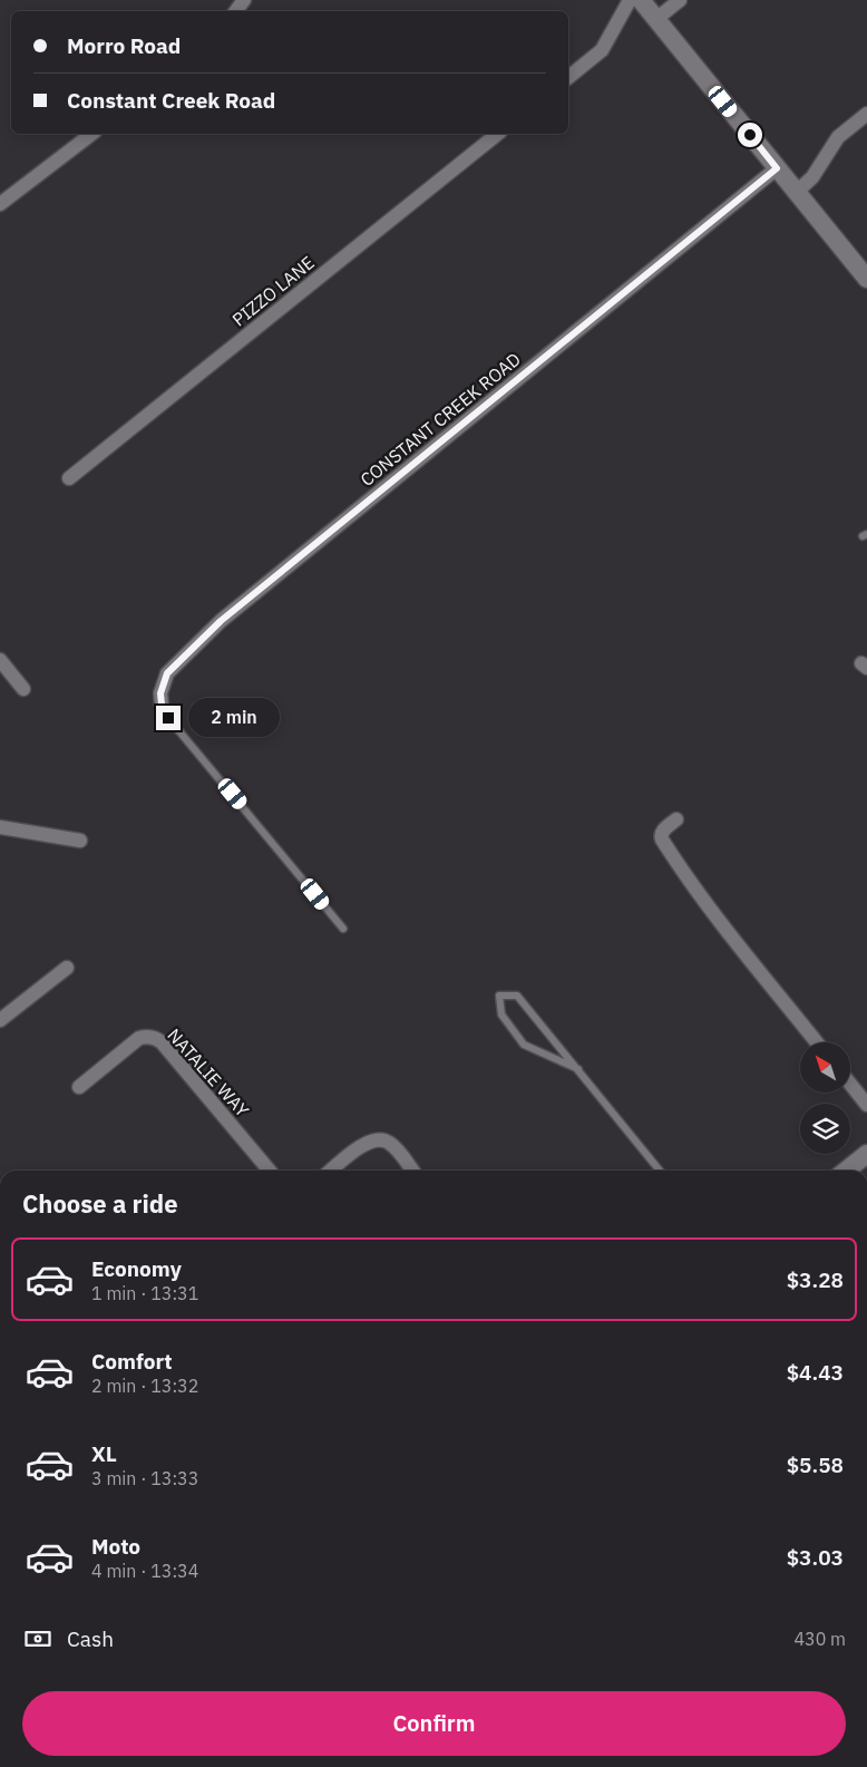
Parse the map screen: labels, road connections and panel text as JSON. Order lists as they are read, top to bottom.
{
  "streets": {
    "street": ["PIZZO LANE", "CONSTANT CREEK ROAD", "NATALIE WAY"]
  },
  "north": "top left",
  "page": {
    "banner": ["Morro Road", "Constant Creek Road"],
    "bubble": "2 min",
    "heading": "Choose a ride",
    "list": [
      {
        "name": "Economy",
        "note": "1 min · 13:31",
        "value": "$3.28"
      },
      {
        "name": "Comfort",
        "note": "2 min · 13:32",
        "value": "$4.43"
      },
      {
        "name": "XL",
        "note": "3 min · 13:33",
        "value": "$5.58"
      },
      {
        "name": "Moto",
        "note": "4 min · 13:34",
        "value": "$3.03"
      }
    ],
    "pay": ["Cash", "430 m"],
    "buttons": "Confirm"
  }
}
